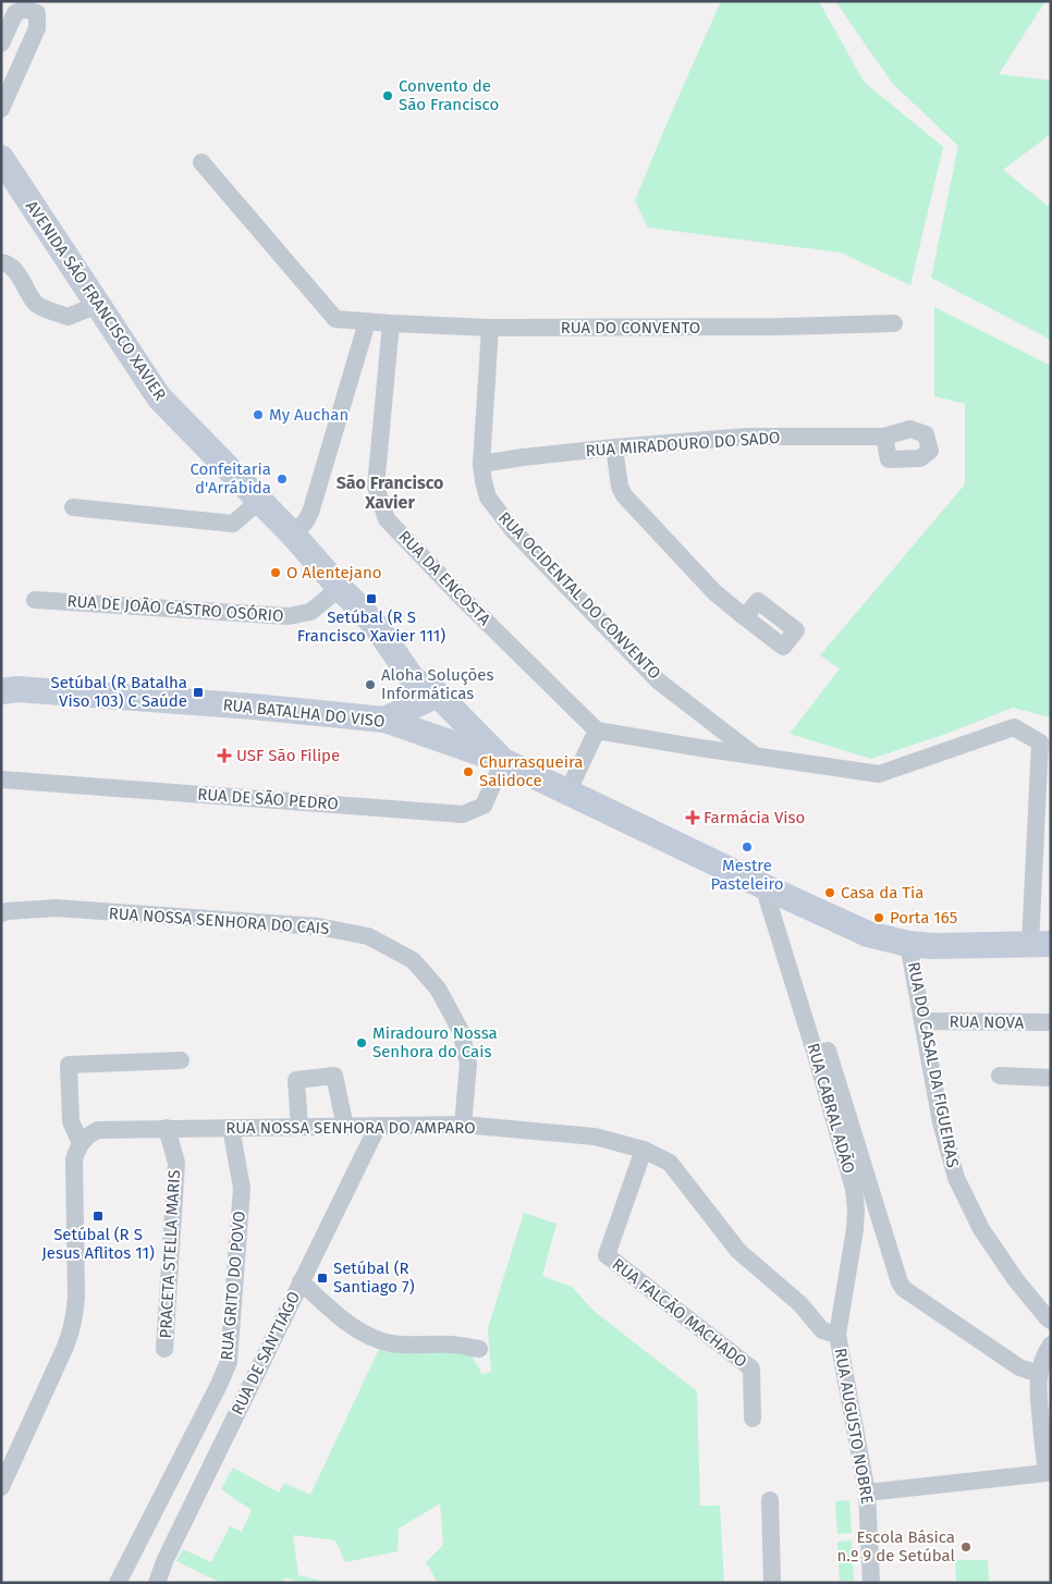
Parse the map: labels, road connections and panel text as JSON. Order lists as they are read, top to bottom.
{
  "streets": {
    "street": [
      "AVENIDA SÃO FRANCISCO XAVIER",
      "RUA DO CONVENTO",
      "RUA MIRADOURO DO SADO",
      "RUA DA ENCOSTA",
      "RUA OCIDENTAL DO CONVENTO",
      "RUA DE JOÃO CASTRO OSÓRIO",
      "RUA BATALHA DO VISO",
      "RUA DE SÃO PEDRO",
      "RUA NOSSA SENHORA DO CAIS",
      "RUA NOVA",
      "RUA DO CASAL DA FIGUEIRAS",
      "RUA CABRAL ADÃO",
      "RUA NOSSA SENHORA DO AMPARO",
      "PRACETA STELLA MARIS",
      "RUA GRITO DO POVO",
      "RUA FALCÃO MACHADO",
      "RUA DE SAN'TIAGO",
      "RUA AUGUSTO NOBRE"
    ]
  },
  "crossings": [
    ["AVENIDA SÃO FRANCISCO XAVIER", "RUA DE JOÃO CASTRO OSÓRIO"],
    ["AVENIDA SÃO FRANCISCO XAVIER", "RUA BATALHA DO VISO"],
    ["AVENIDA SÃO FRANCISCO XAVIER", "RUA DE SÃO PEDRO"],
    ["RUA DO CONVENTO", "RUA DA ENCOSTA"],
    ["RUA DO CONVENTO", "RUA OCIDENTAL DO CONVENTO"],
    ["RUA MIRADOURO DO SADO", "RUA OCIDENTAL DO CONVENTO"],
    ["RUA BATALHA DO VISO", "RUA DE SÃO PEDRO"],
    ["RUA BATALHA DO VISO", "RUA DO CASAL DA FIGUEIRAS"],
    ["RUA BATALHA DO VISO", "RUA CABRAL ADÃO"],
    ["RUA NOSSA SENHORA DO CAIS", "RUA NOSSA SENHORA DO AMPARO"],
    ["RUA NOVA", "RUA DO CASAL DA FIGUEIRAS"],
    ["RUA CABRAL ADÃO", "RUA NOSSA SENHORA DO AMPARO"],
    ["RUA CABRAL ADÃO", "RUA AUGUSTO NOBRE"],
    ["RUA NOSSA SENHORA DO AMPARO", "PRACETA STELLA MARIS"],
    ["RUA NOSSA SENHORA DO AMPARO", "RUA GRITO DO POVO"],
    ["RUA NOSSA SENHORA DO AMPARO", "RUA FALCÃO MACHADO"],
    ["RUA NOSSA SENHORA DO AMPARO", "RUA DE SAN'TIAGO"],
    ["RUA NOSSA SENHORA DO AMPARO", "RUA AUGUSTO NOBRE"]
  ],
  "districts": ["São Francisco Xavier"],
  "places": {
    "other": [
      "Convento de São Francisco",
      "My Auchan",
      "Confeitaria d'Arrábida",
      "O Alentejano",
      "Aloha Soluções Informáticas",
      "Churrasqueira Salidoce",
      "Mestre Pasteleiro",
      "Casa da Tia",
      "Porta 165",
      "Miradouro Nossa Senhora do Cais",
      "Escola Básica n.º 9 de Setúbal"
    ],
    "transit": [
      "Setúbal (R S Francisco Xavier 111)",
      "Setúbal (R Batalha Viso 103) C Saúde",
      "Setúbal (R S Jesus Aflitos 11)",
      "Setúbal (R Santiago 7)"
    ],
    "health": ["USF São Filipe", "Farmácia Viso"]
  }
}
